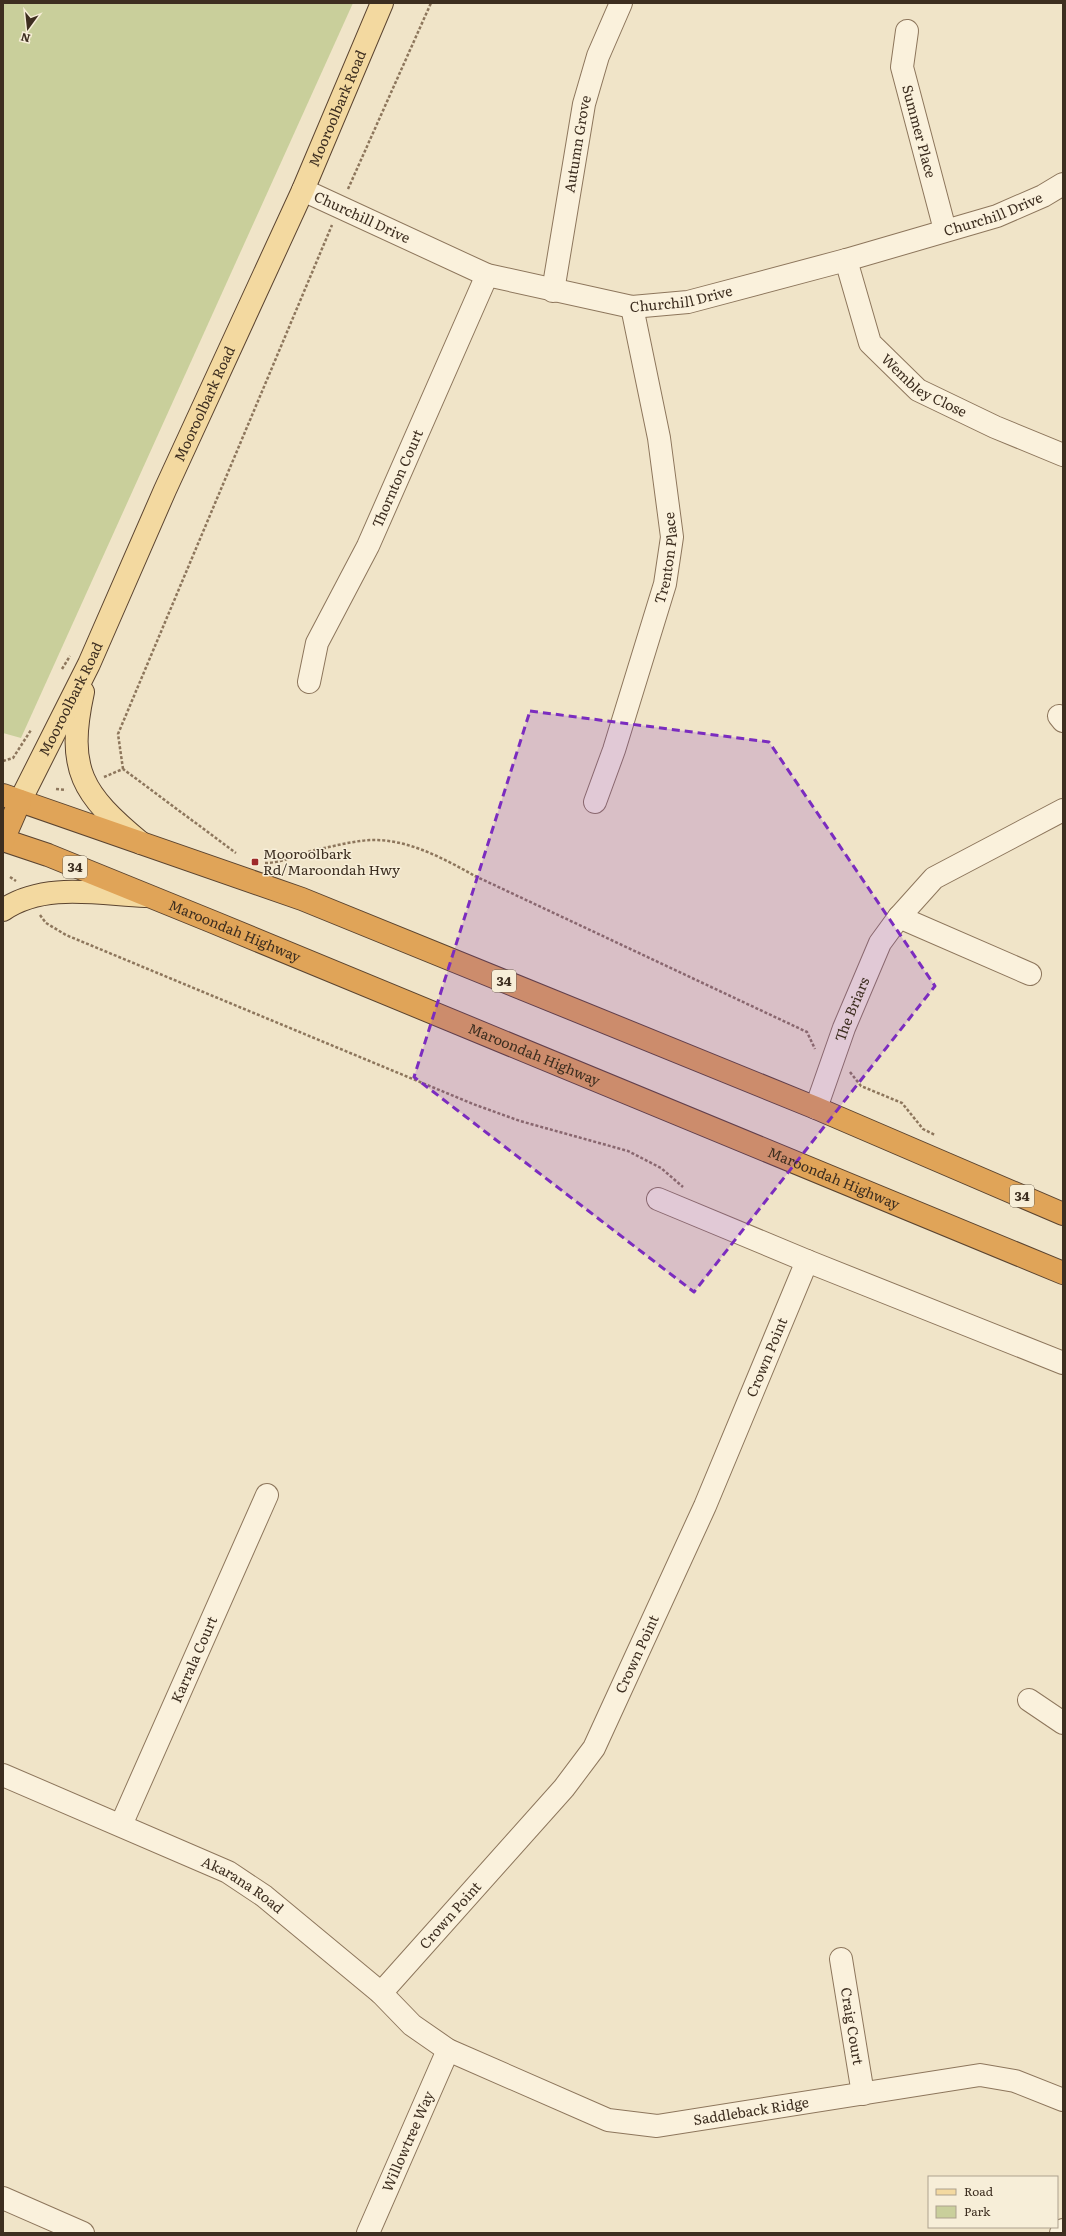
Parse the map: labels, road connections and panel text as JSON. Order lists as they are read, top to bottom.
{
  "streets": {
    "highway": ["34", "Maroondah Highway"],
    "main road": ["Mooroolbark Road"],
    "street": [
      "Summer Place",
      "Autumn Grove",
      "Churchill Drive",
      "Wembley Close",
      "Thornton Court",
      "Trenton Place",
      "The Briars",
      "Crown Point",
      "Karrala Court",
      "Akarana Road",
      "Craig Court",
      "Saddleback Ridge",
      "Willowtree Way"
    ]
  },
  "crossings": [
    ["Mooroolbark Road", "Churchill Drive"],
    ["Mooroolbark Road", "34"],
    ["Summer Place", "Churchill Drive"],
    ["Autumn Grove", "Churchill Drive"],
    ["Churchill Drive", "Wembley Close"],
    ["Churchill Drive", "Thornton Court"],
    ["Churchill Drive", "Trenton Place"],
    ["34", "The Briars"],
    ["Crown Point", "Akarana Road"],
    ["Karrala Court", "Akarana Road"],
    ["Akarana Road", "Saddleback Ridge"],
    ["Akarana Road", "Willowtree Way"],
    ["Craig Court", "Saddleback Ridge"],
    ["Saddleback Ridge", "Willowtree Way"]
  ],
  "places": {
    "transit": ["Mooroolbark Rd/Maroondah Hwy"]
  },
  "legend": ["Road", "Park"],
  "north": "bottom"
}
